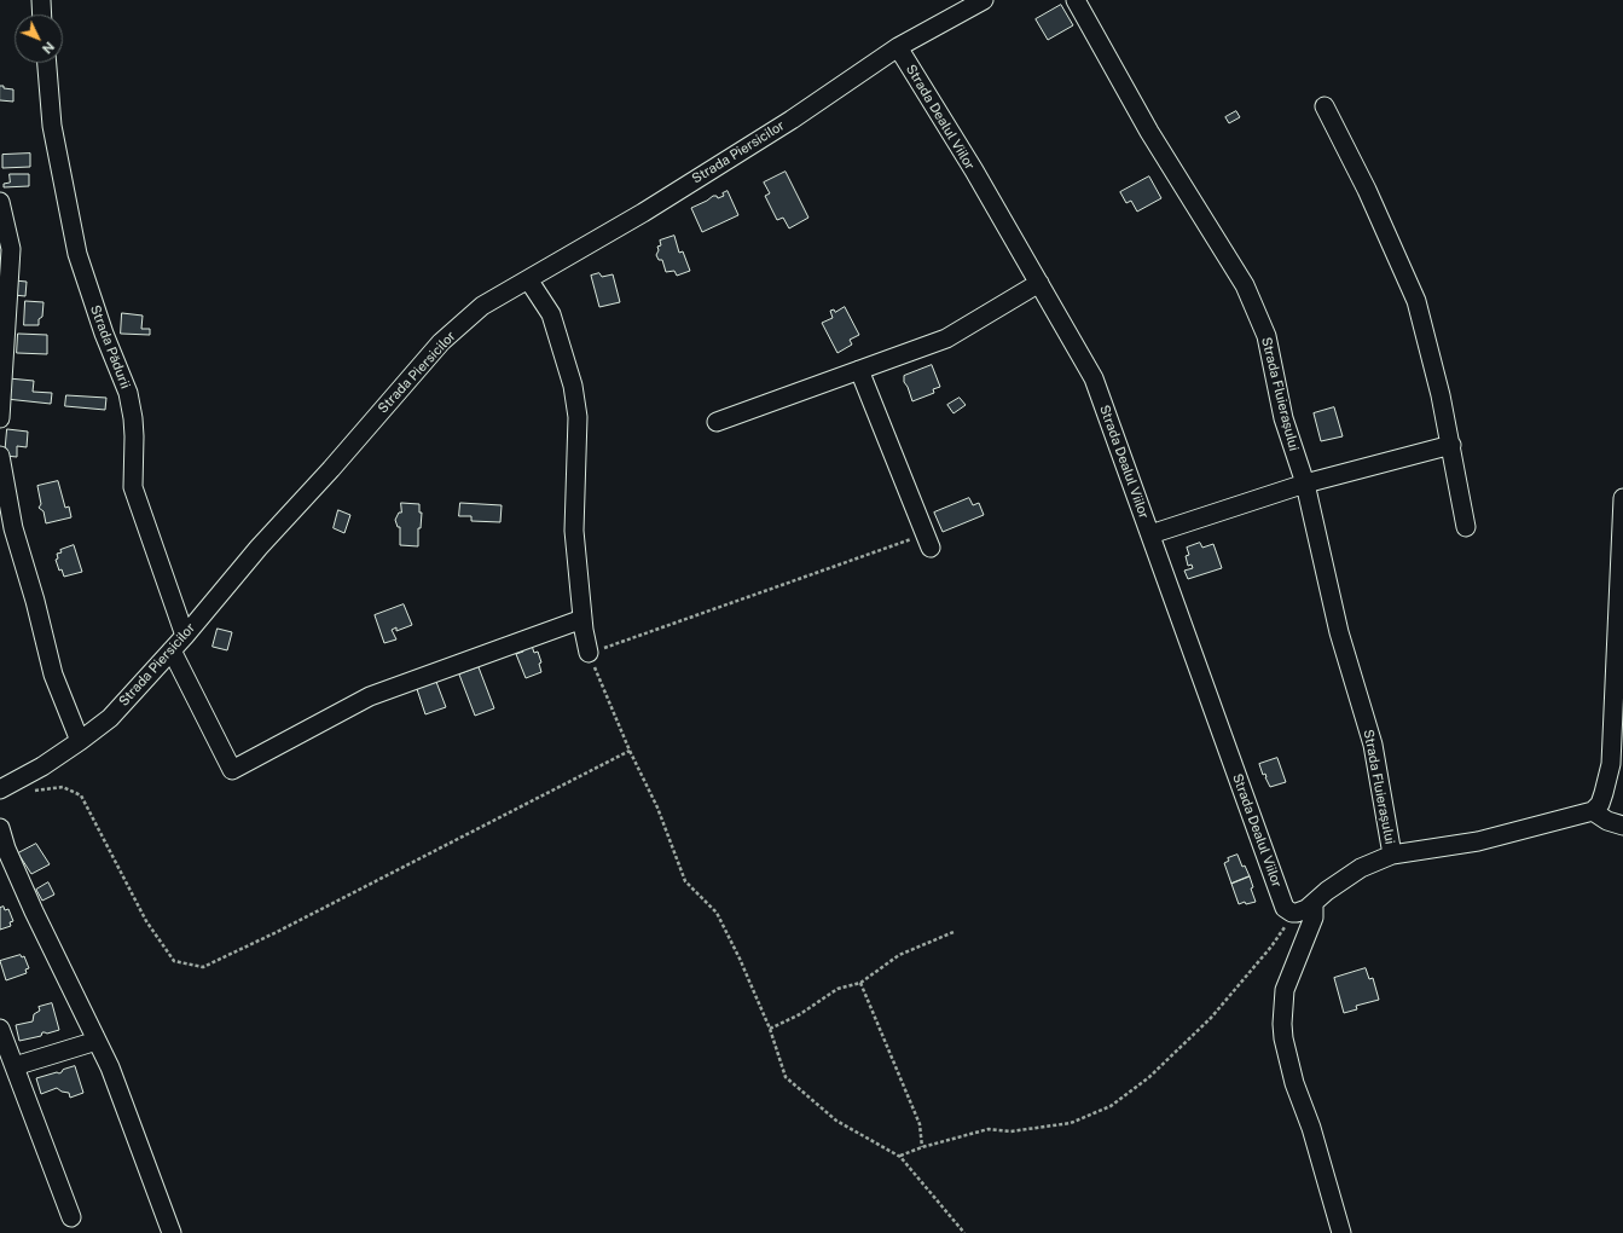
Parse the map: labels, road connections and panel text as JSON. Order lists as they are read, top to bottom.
{
  "streets": {
    "street": [
      "Strada Dealul Viilor",
      "Strada Piersicilor",
      "Strada Pădurii",
      "Strada Fluierașului"
    ]
  },
  "crossings": [
    ["Strada Dealul Viilor", "Strada Piersicilor"],
    ["Strada Piersicilor", "Strada Pădurii"]
  ],
  "north": "bottom right"
}
